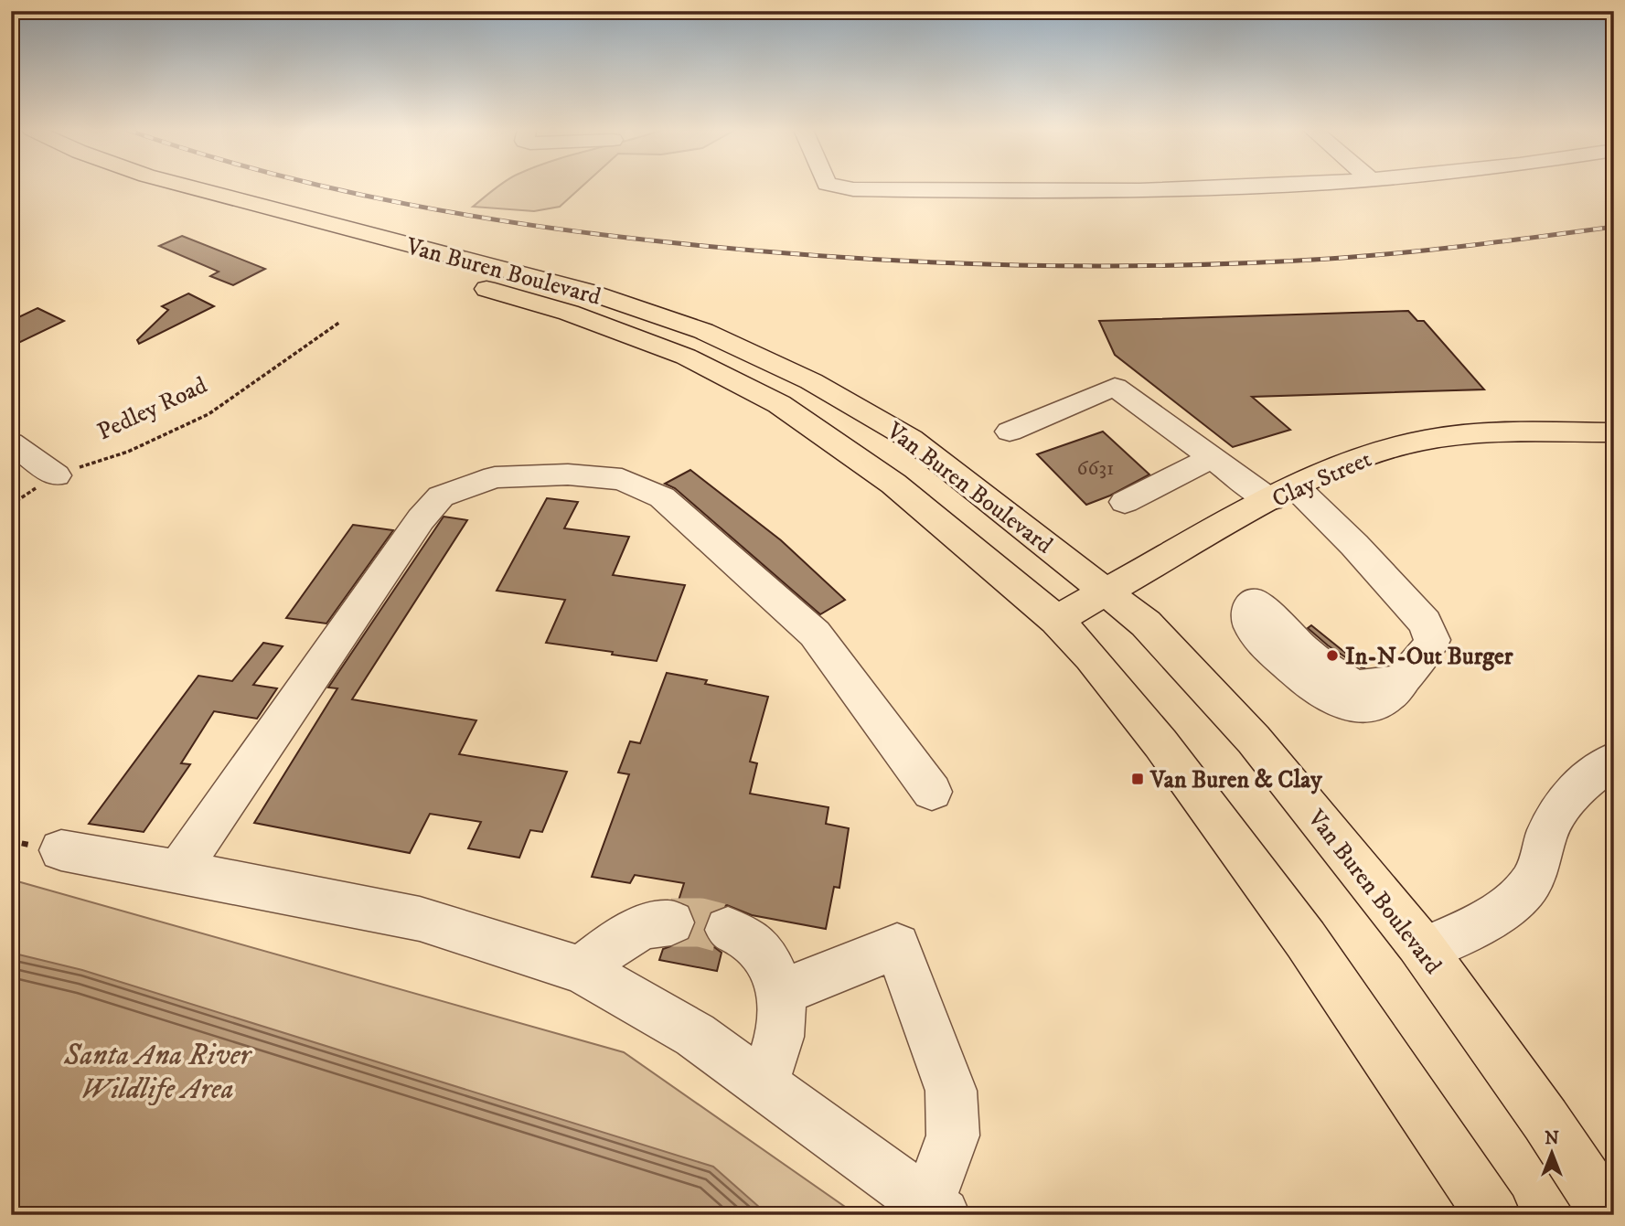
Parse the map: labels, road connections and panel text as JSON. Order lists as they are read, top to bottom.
{
  "streets": {
    "main road": ["Van Buren Boulevard", "Clay Street"],
    "path": ["Pedley Road"]
  },
  "crossings": [
    ["Van Buren Boulevard", "Clay Street"]
  ],
  "parks": ["Santa Ana River Wildlife Area"],
  "places": {
    "other": ["In-N-Out Burger"],
    "transit": ["Van Buren & Clay"]
  },
  "house_numbers": ["6631"],
  "north": "top"
}
